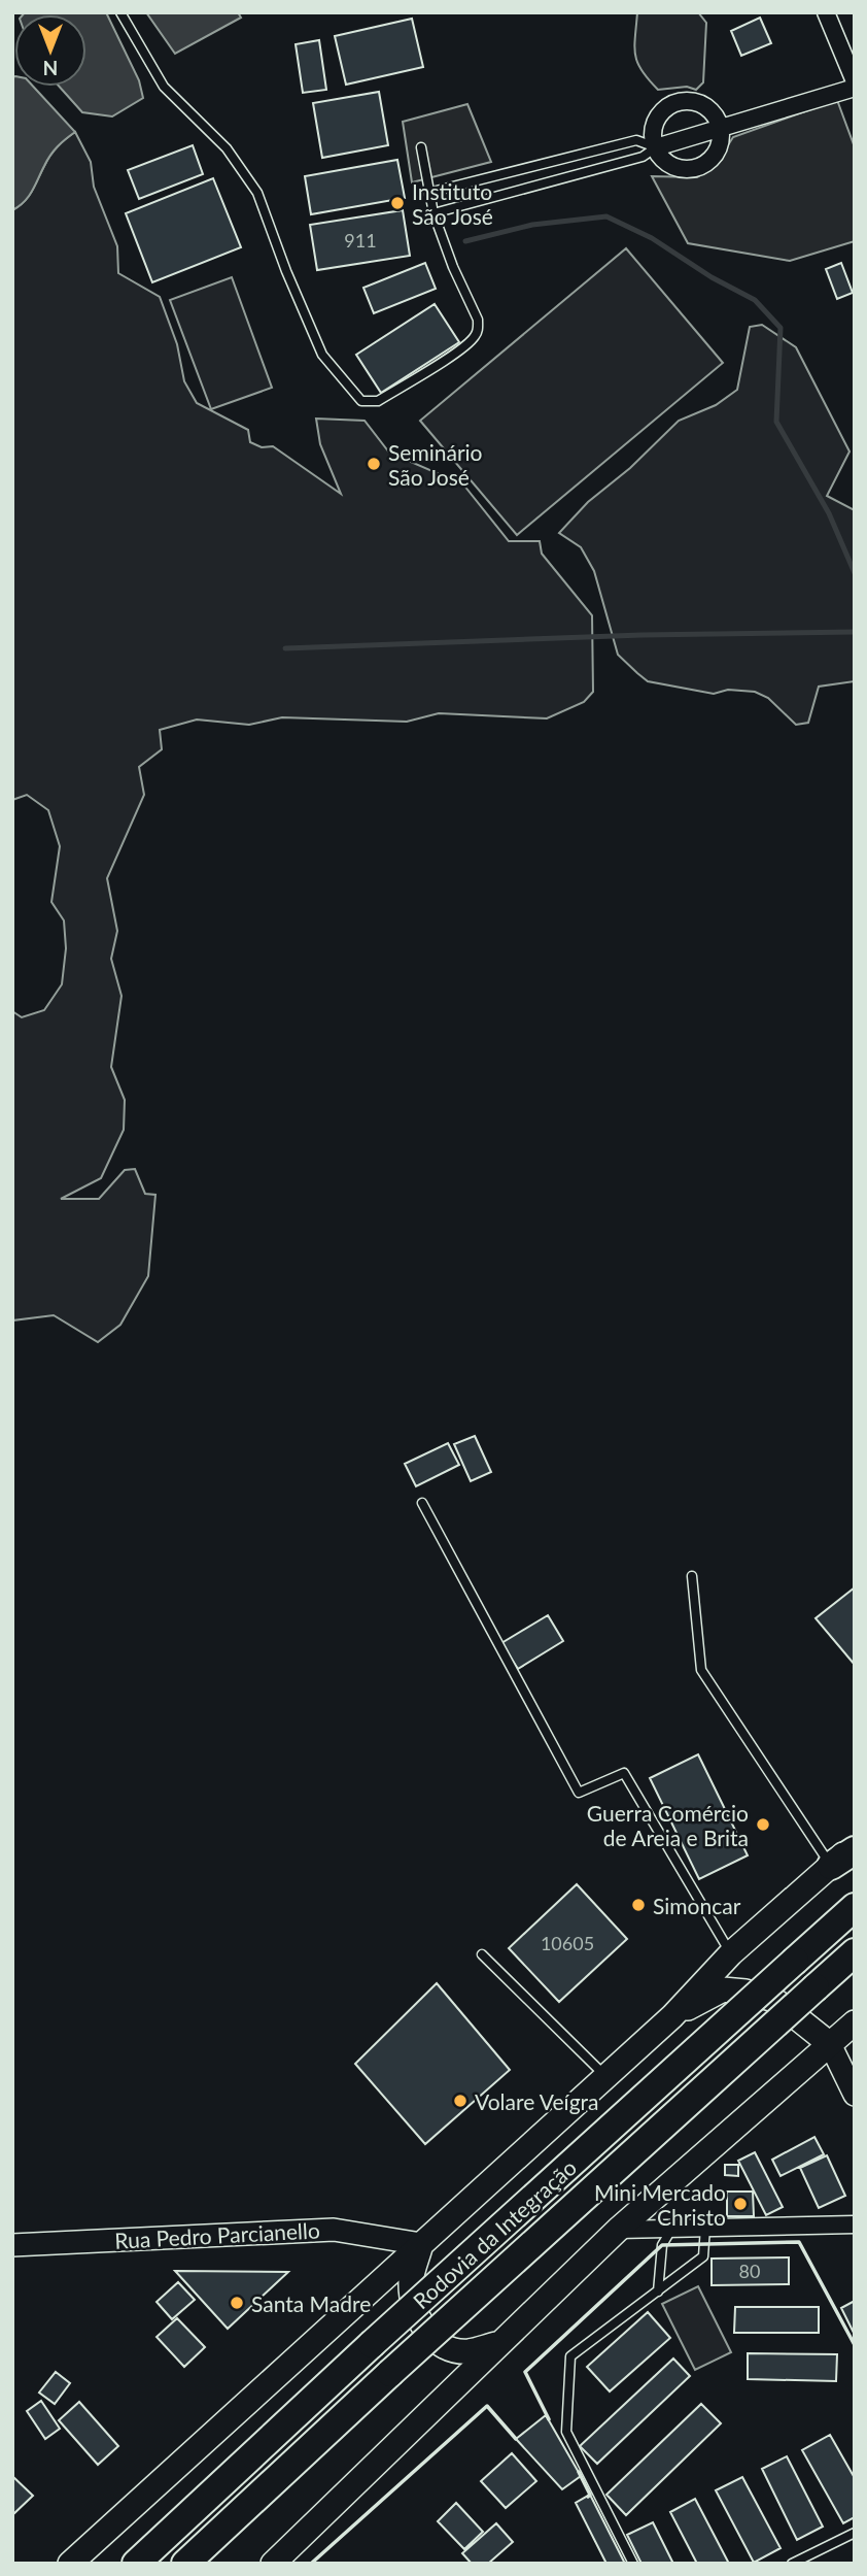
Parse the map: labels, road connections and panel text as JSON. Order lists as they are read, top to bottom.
{
  "streets": {
    "highway": ["Rodovia da Integração"],
    "street": ["Rua Pedro Parcianello"]
  },
  "places": [
    "Instituto São José",
    "Seminário São José",
    "Guerra Comércio de Areia e Brita",
    "Simoncar",
    "Volare Veígra",
    "Mini Mercado Christo",
    "Santa Madre"
  ],
  "house_numbers": ["911", "10605", "80"],
  "north": "bottom"
}
